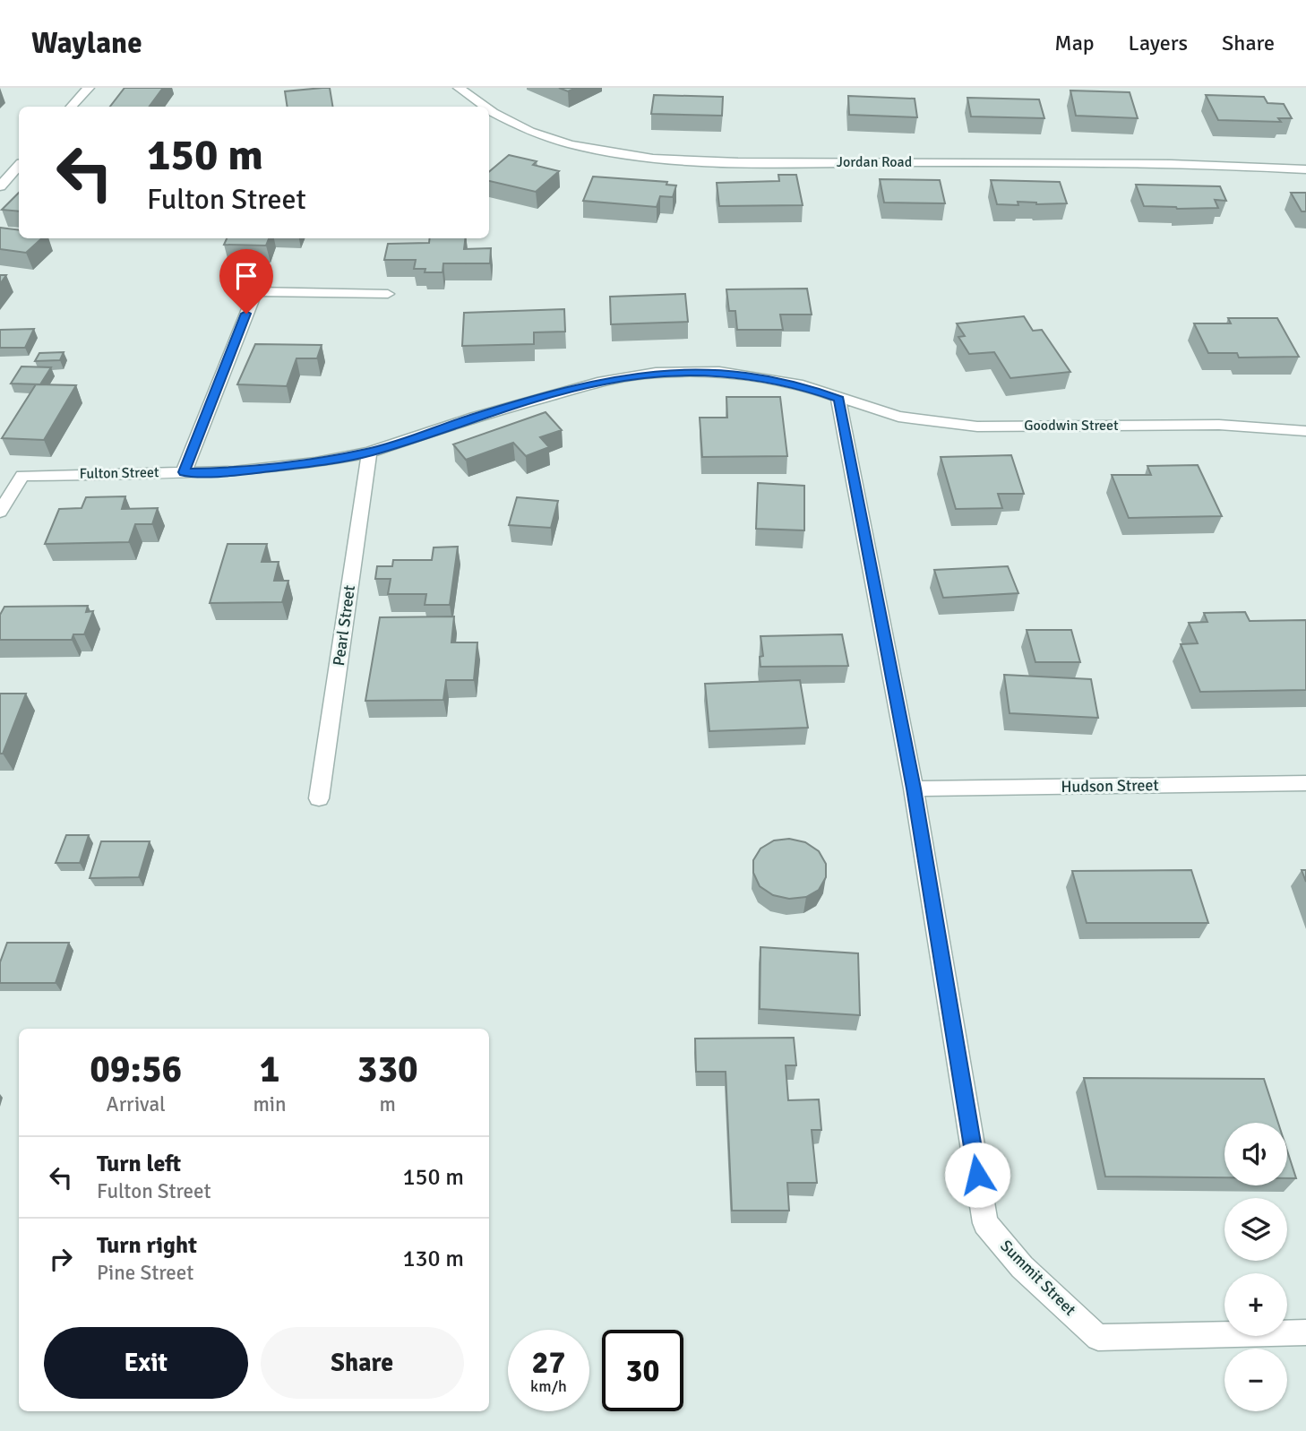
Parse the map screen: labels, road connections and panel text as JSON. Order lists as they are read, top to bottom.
{
  "streets": {
    "street": [
      "Jordan Road",
      "Goodwin Street",
      "Fulton Street",
      "Pearl Street",
      "Hudson Street",
      "Summit Street"
    ]
  },
  "crossings": [
    ["Goodwin Street", "Fulton Street"],
    ["Goodwin Street", "Summit Street"],
    ["Fulton Street", "Pearl Street"],
    ["Fulton Street", "Summit Street"],
    ["Hudson Street", "Summit Street"]
  ],
  "page": {
    "header": "Waylane",
    "nav": ["Map", "Layers", "Share"],
    "turn": ["150 m", "Fulton Street"],
    "eta": [
      "09:56",
      "Arrival",
      "1",
      "min",
      "330",
      "m"
    ],
    "map_buttons": ["+", "−"],
    "list": [
      {
        "name": "Turn left",
        "note": "Fulton Street",
        "value": "150 m"
      },
      {
        "name": "Turn right",
        "note": "Pine Street",
        "value": "130 m"
      }
    ],
    "buttons": ["Exit", "Share"],
    "speed": "27 km/h",
    "limit": "30"
  }
}
